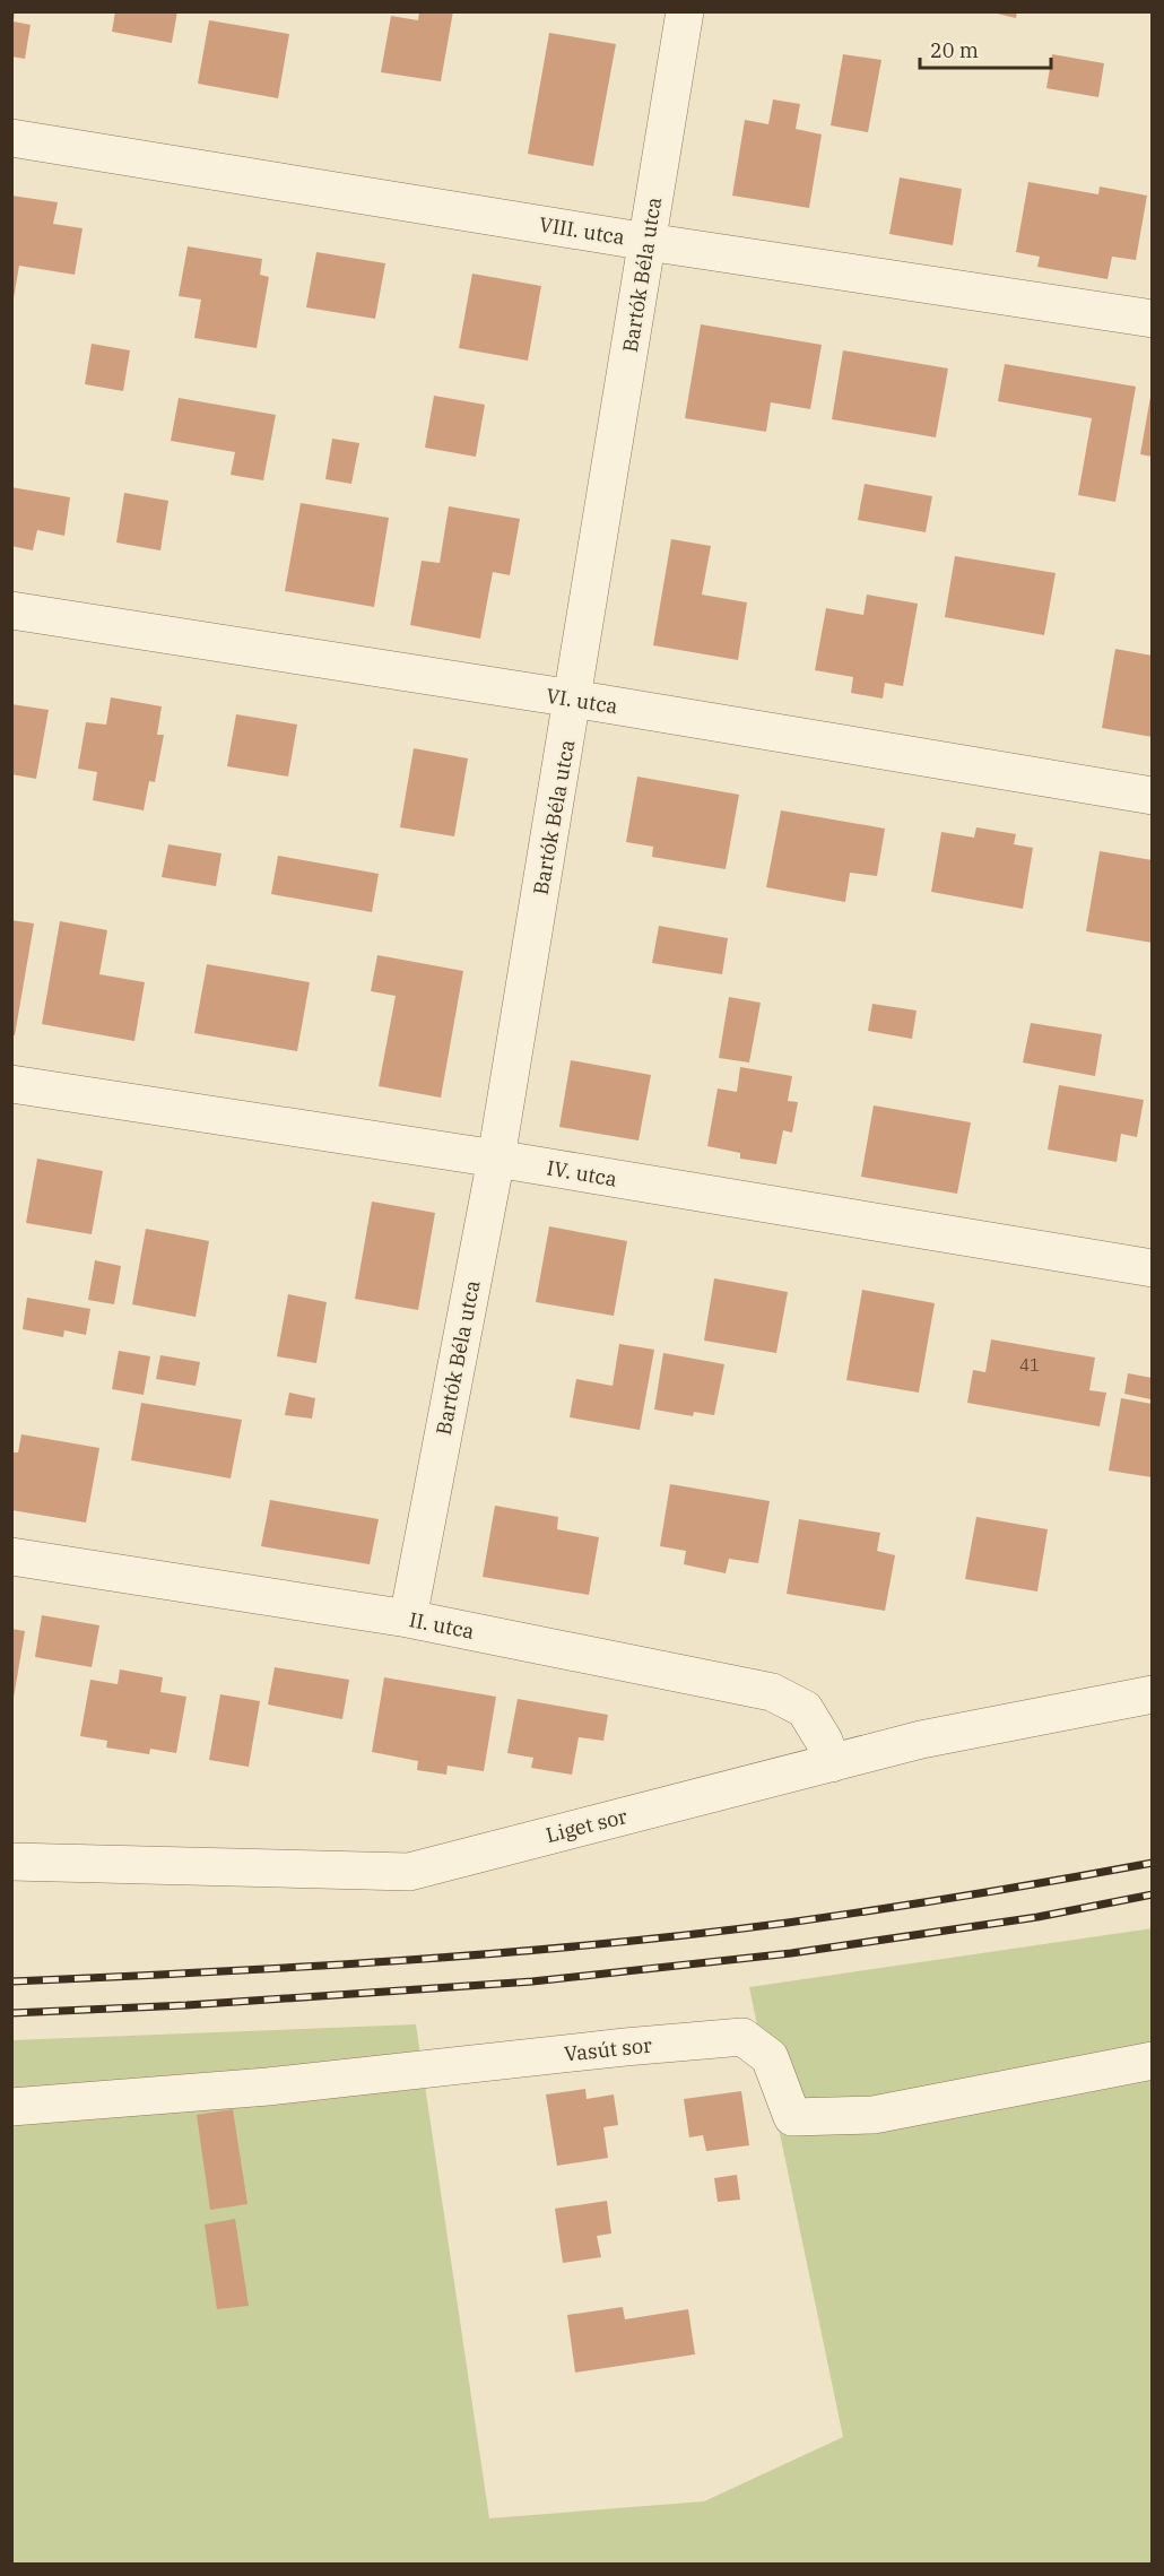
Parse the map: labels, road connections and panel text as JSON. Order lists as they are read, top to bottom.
{
  "streets": {
    "street": [
      "VIII. utca",
      "Bartók Béla utca",
      "VI. utca",
      "IV. utca",
      "II. utca",
      "Liget sor",
      "Vasút sor"
    ]
  },
  "crossings": [
    ["VIII. utca", "Bartók Béla utca"],
    ["Bartók Béla utca", "VI. utca"],
    ["Bartók Béla utca", "IV. utca"],
    ["Bartók Béla utca", "II. utca"],
    ["II. utca", "Liget sor"]
  ],
  "house_numbers": ["41"],
  "scale_bar": "20 m"
}
